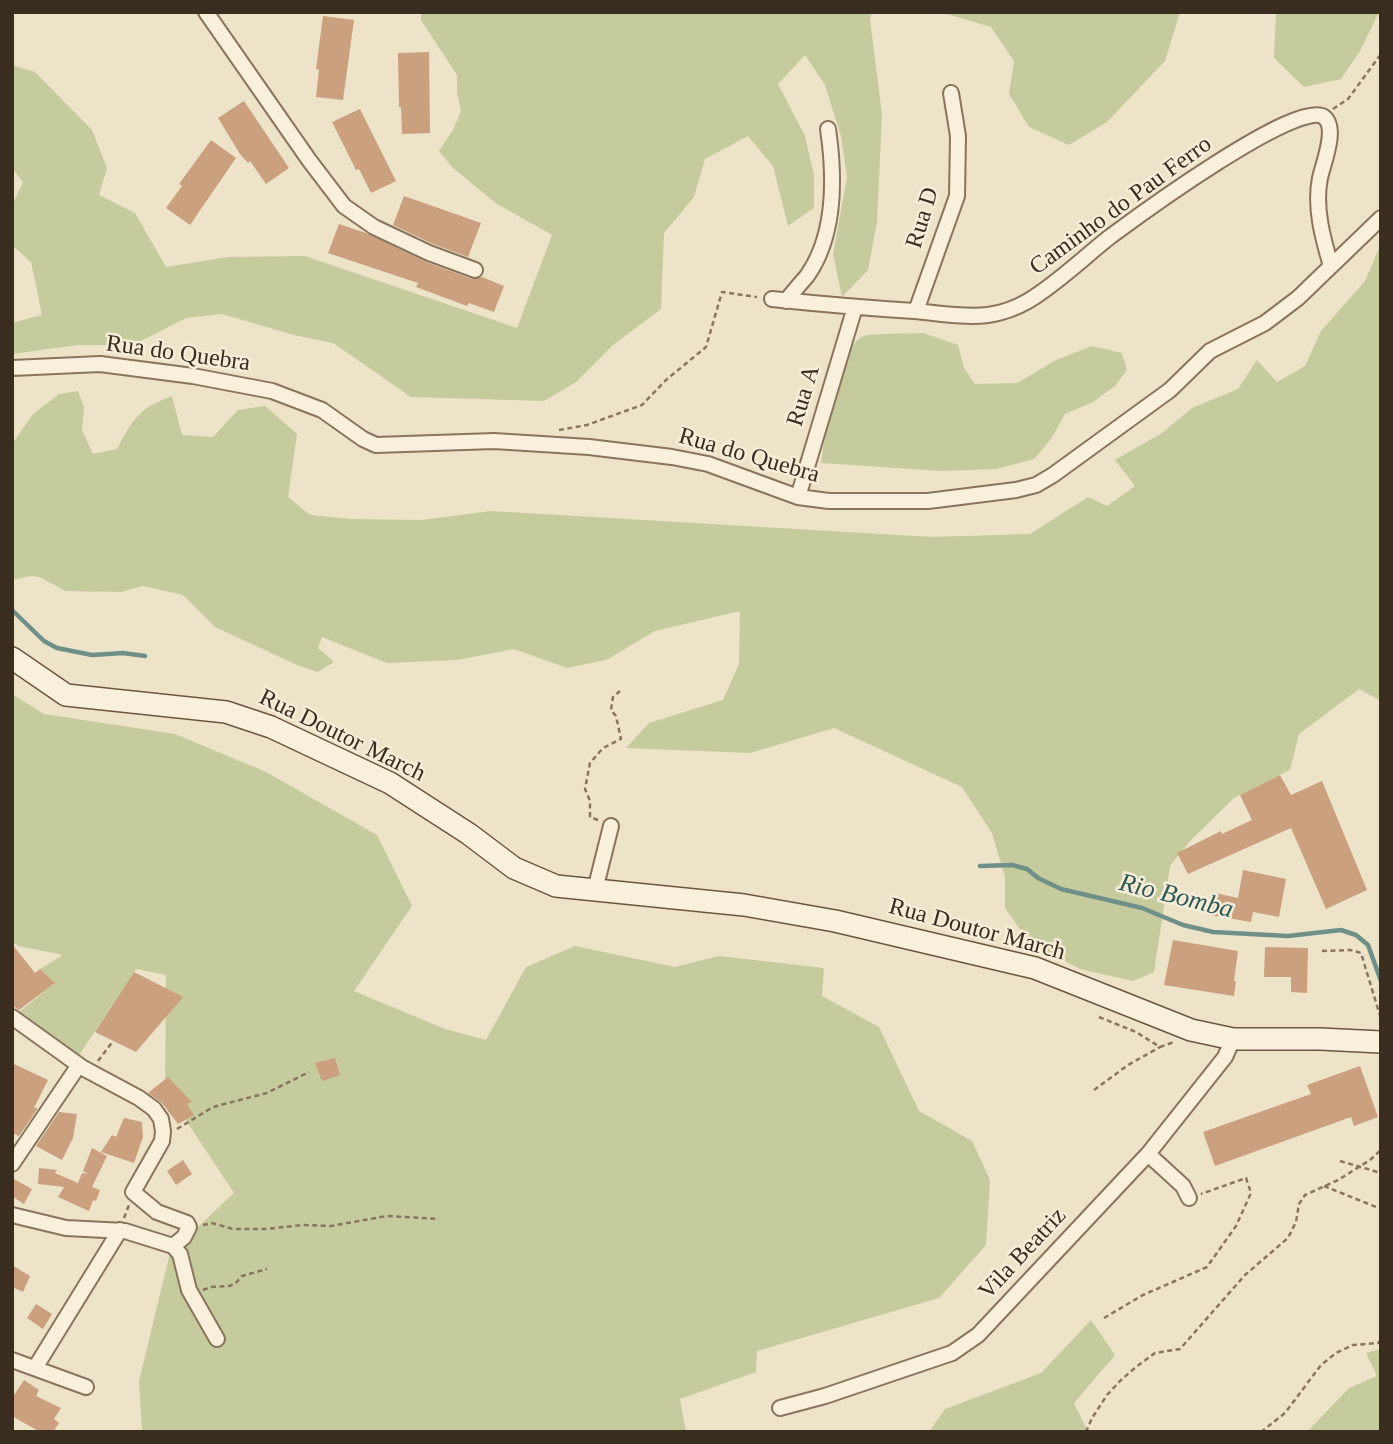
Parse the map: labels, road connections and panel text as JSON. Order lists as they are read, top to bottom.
{
  "streets": {
    "main road": ["Rua Doutor March"],
    "street": [
      "Caminho do Pau Ferro",
      "Rua D",
      "Rua do Quebra",
      "Rua A",
      "Vila Beatriz"
    ]
  },
  "crossings": [
    ["Caminho do Pau Ferro", "Rua D"],
    ["Caminho do Pau Ferro", "Rua A"],
    ["Rua do Quebra", "Rua A"],
    ["Rua Doutor March", "Vila Beatriz"]
  ],
  "water": ["Rio Bomba"]
}
